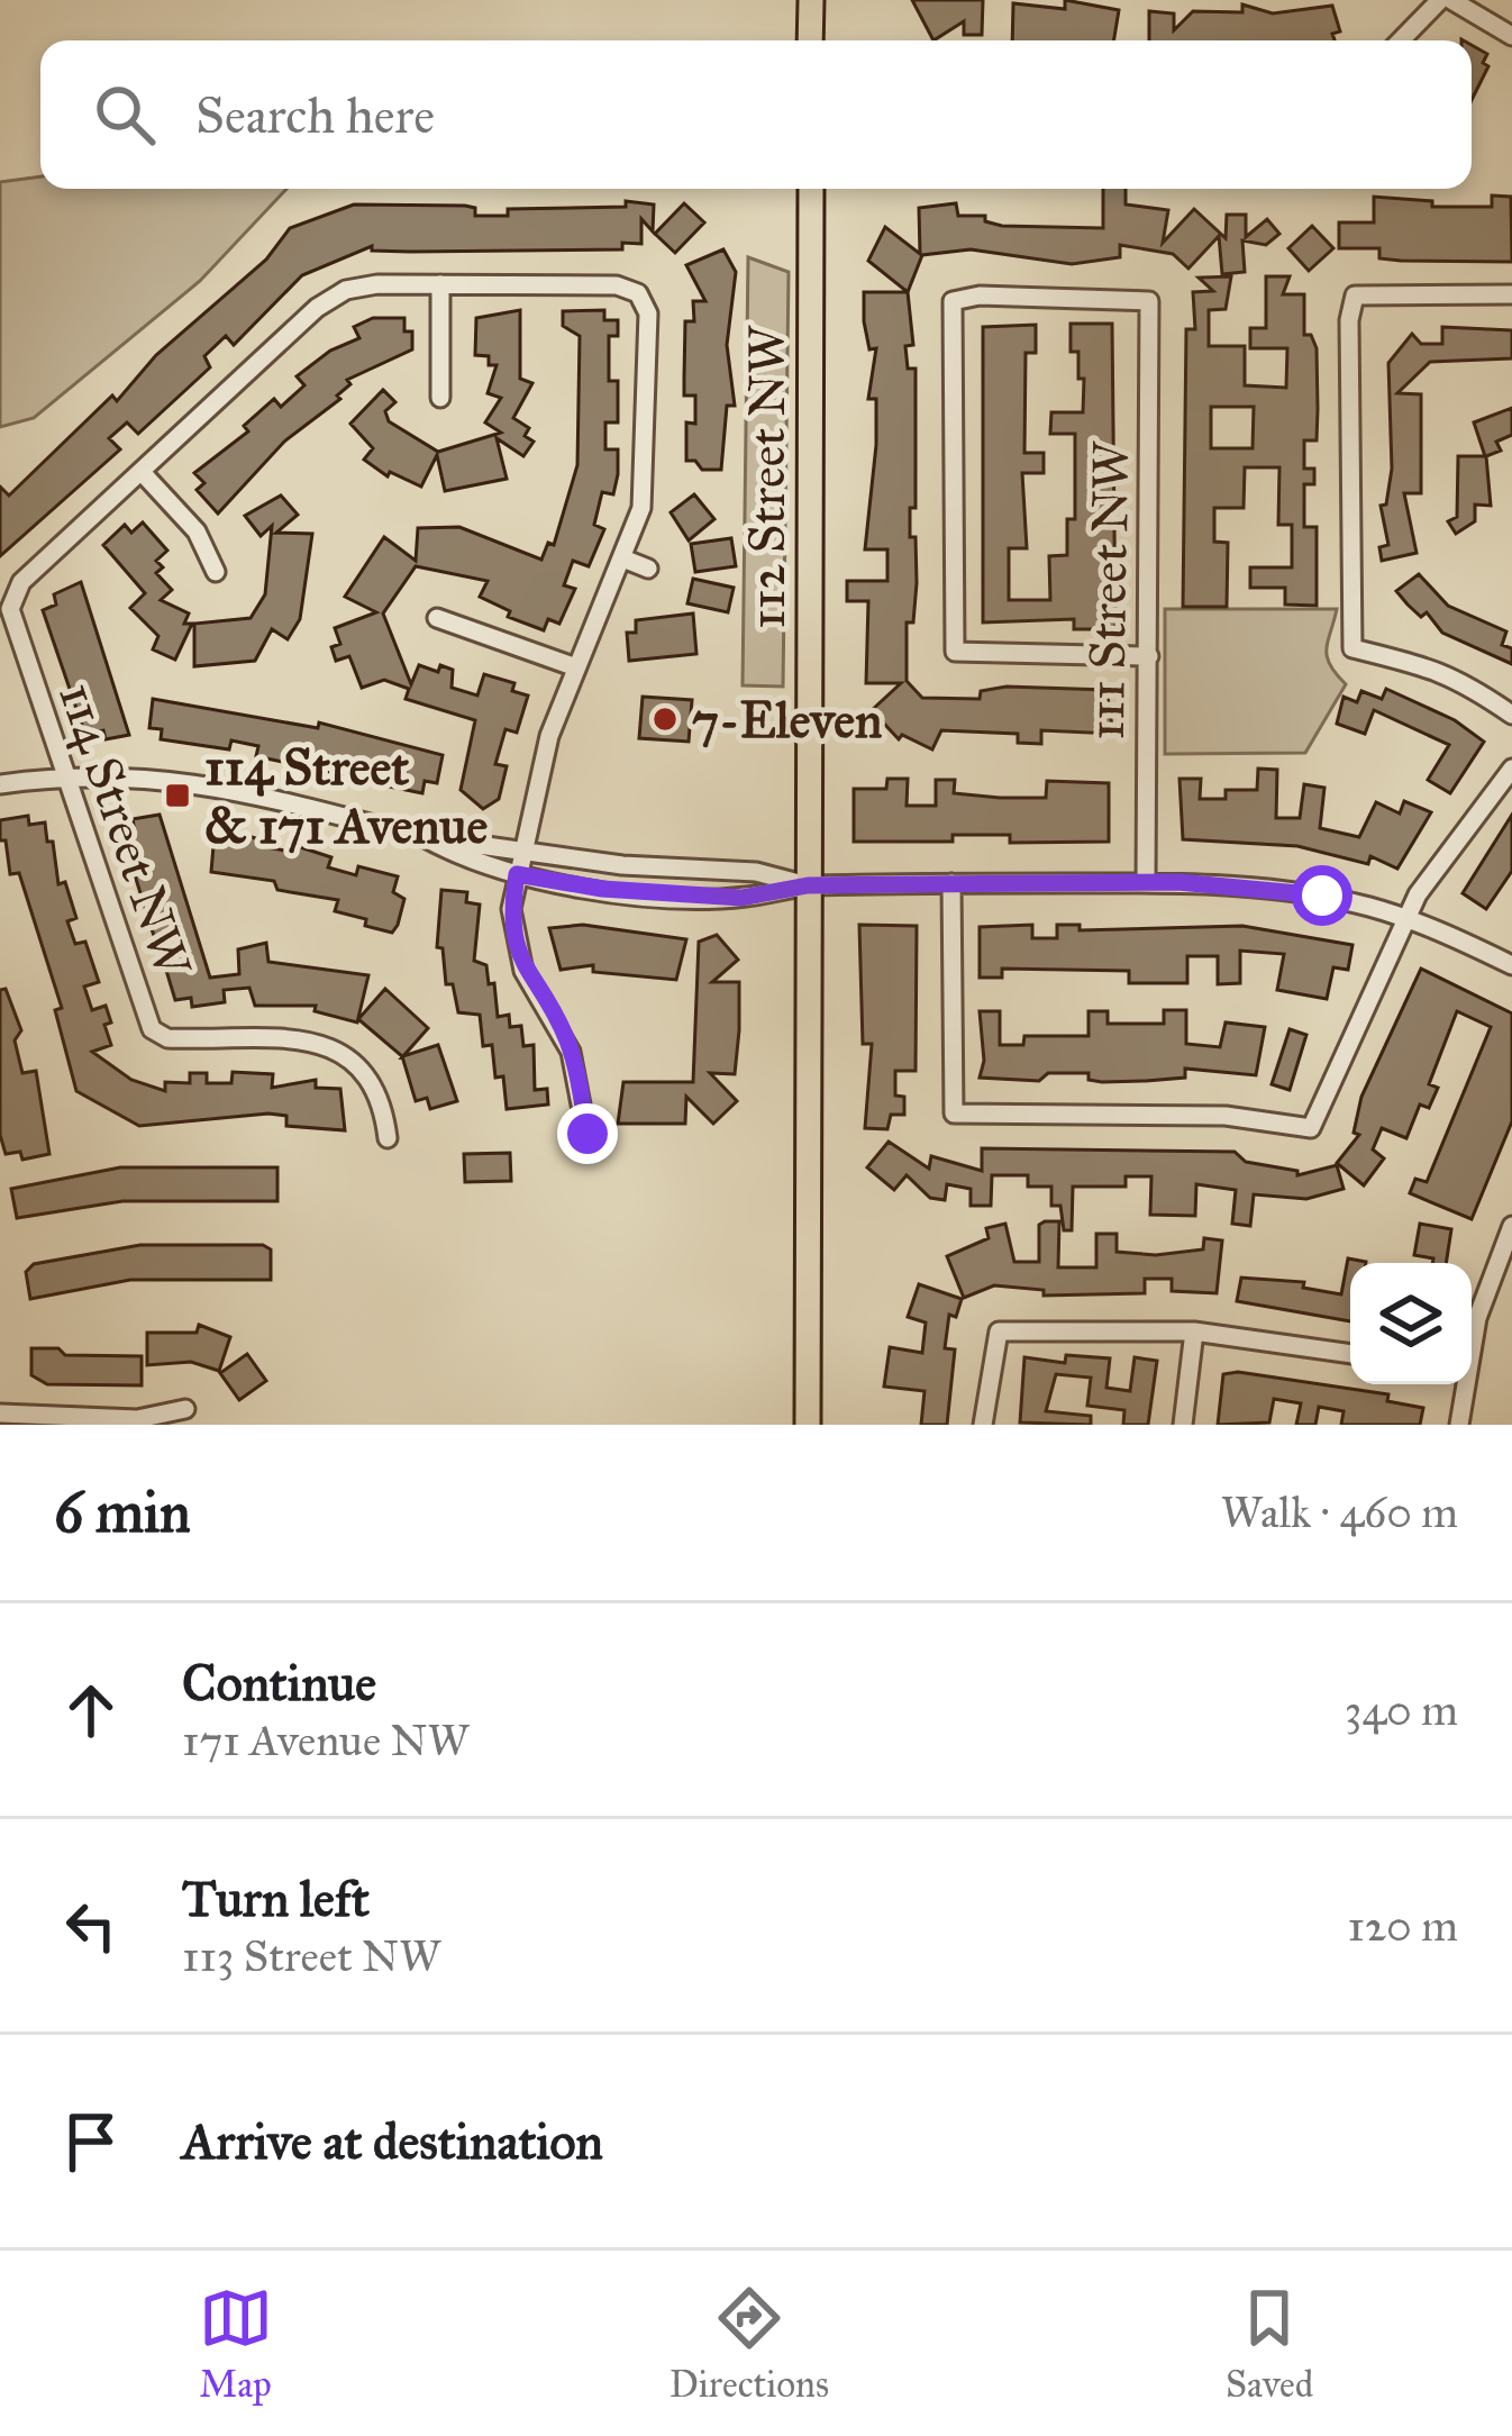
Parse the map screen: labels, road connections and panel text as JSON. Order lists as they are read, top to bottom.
{
  "streets": {
    "main road": ["112 Street NW"],
    "street": ["111 Street NW", "114 Street NW"]
  },
  "places": {
    "other": ["7-Eleven"],
    "transit": ["114 Street & 171 Avenue"]
  },
  "page": {
    "search": "Search here",
    "heading": ["6 min", "Walk · 460 m"],
    "list": [
      ["Continue", "171 Avenue NW", "340 m"],
      ["Turn left", "113 Street NW", "120 m"],
      "Arrive at destination"
    ],
    "nav": ["Map", "Directions", "Saved"]
  }
}
